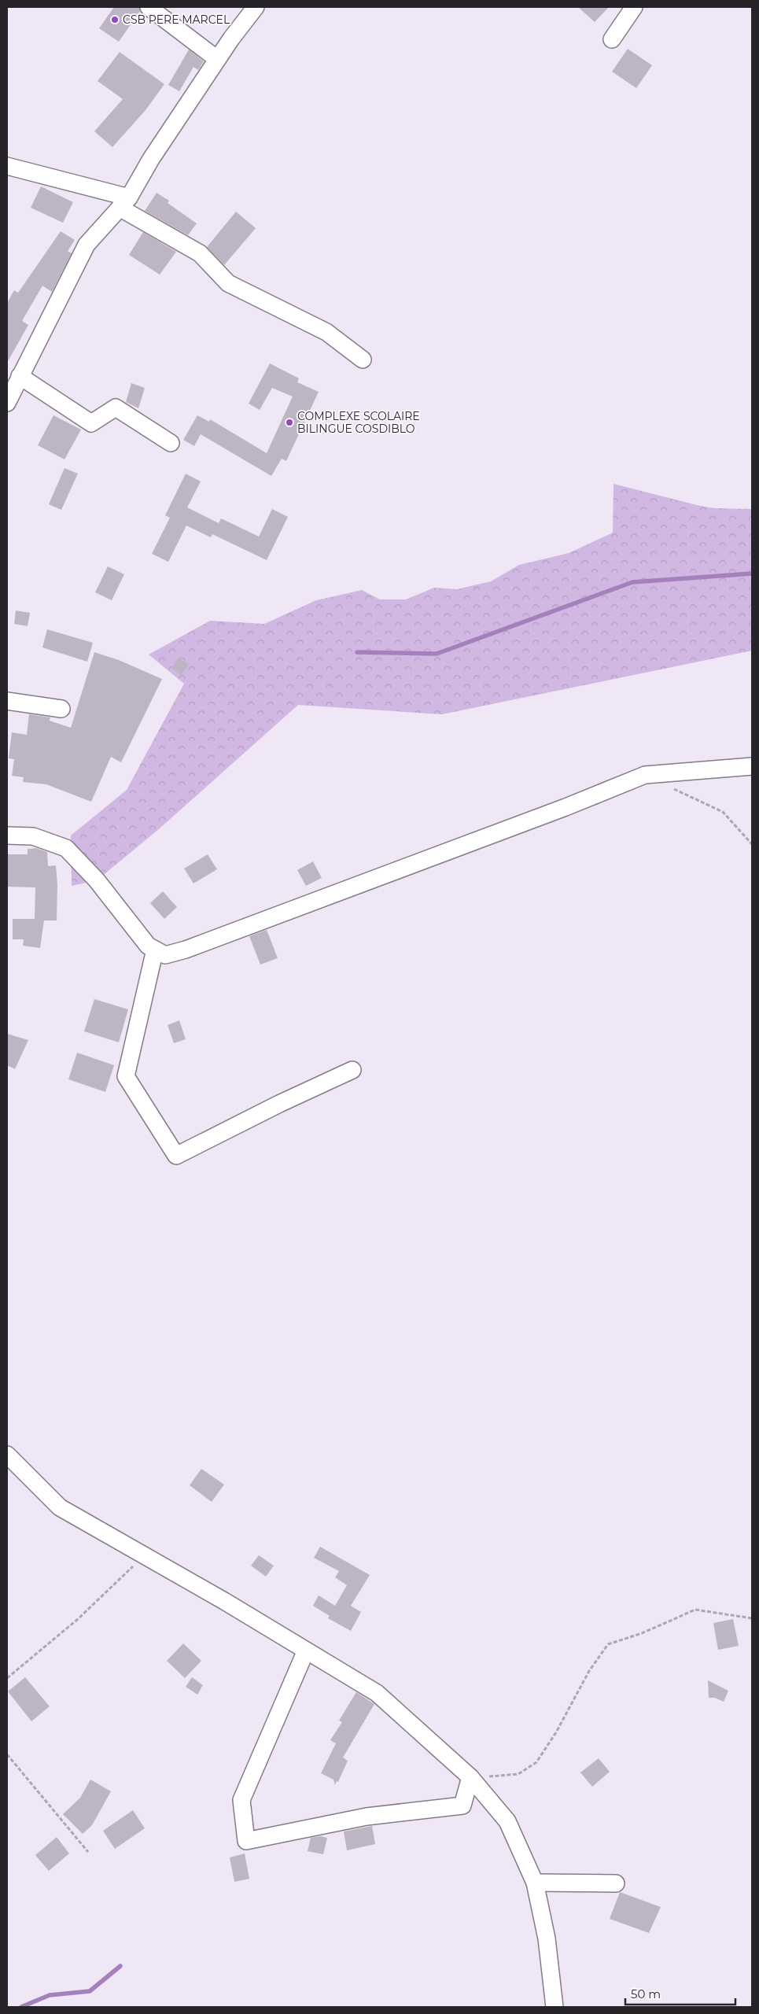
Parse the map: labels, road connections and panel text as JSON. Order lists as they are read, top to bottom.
{
  "places": ["CSB PERE MARCEL", "COMPLEXE SCOLAIRE BILINGUE COSDIBLO"],
  "scale_bar": "50 m"
}
